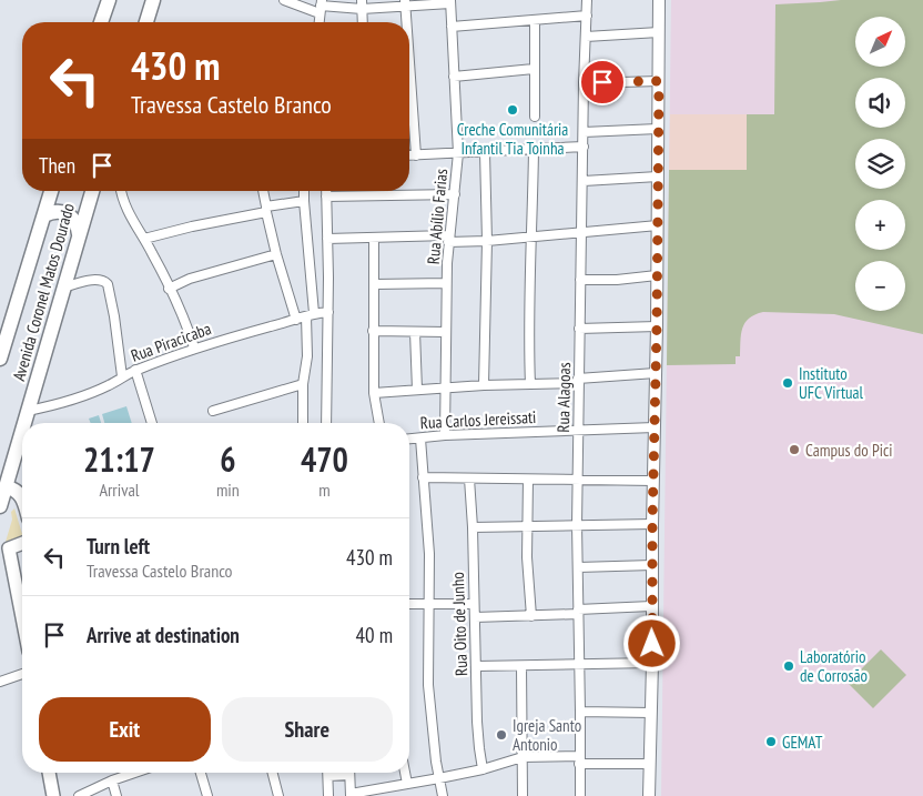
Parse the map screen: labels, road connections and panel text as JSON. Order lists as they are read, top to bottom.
{
  "streets": {
    "main road": ["Avenida Coronel Matos Dourado"],
    "street": [
      "Rua Abílio Farias",
      "Rua Piracicaba",
      "Rua Alagoas",
      "Rua Carlos Jereissati",
      "Rua Oito de Junho"
    ]
  },
  "crossings": [
    ["Rua Abílio Farias", "Rua Carlos Jereissati"],
    ["Avenida Coronel Matos Dourado", "Rua Piracicaba"],
    ["Rua Alagoas", "Rua Carlos Jereissati"]
  ],
  "places": [
    "Creche Comunitária Infantil Tia Toinha",
    "Instituto UFC Virtual",
    "Campus do Pici",
    "Laboratório de Corrosão",
    "Igreja Santo Antonio",
    "GEMAT"
  ],
  "north": "top right",
  "page": {
    "map_buttons": ["+", "−"],
    "turn": ["430 m", "Travessa Castelo Branco"],
    "then": "Then",
    "eta": [
      "21:17",
      "Arrival",
      "6",
      "min",
      "470",
      "m"
    ],
    "list": [
      {
        "name": "Turn left",
        "note": "Travessa Castelo Branco",
        "value": "430 m"
      },
      {
        "name": "Arrive at destination",
        "value": "40 m"
      }
    ],
    "buttons": ["Exit", "Share"]
  }
}
